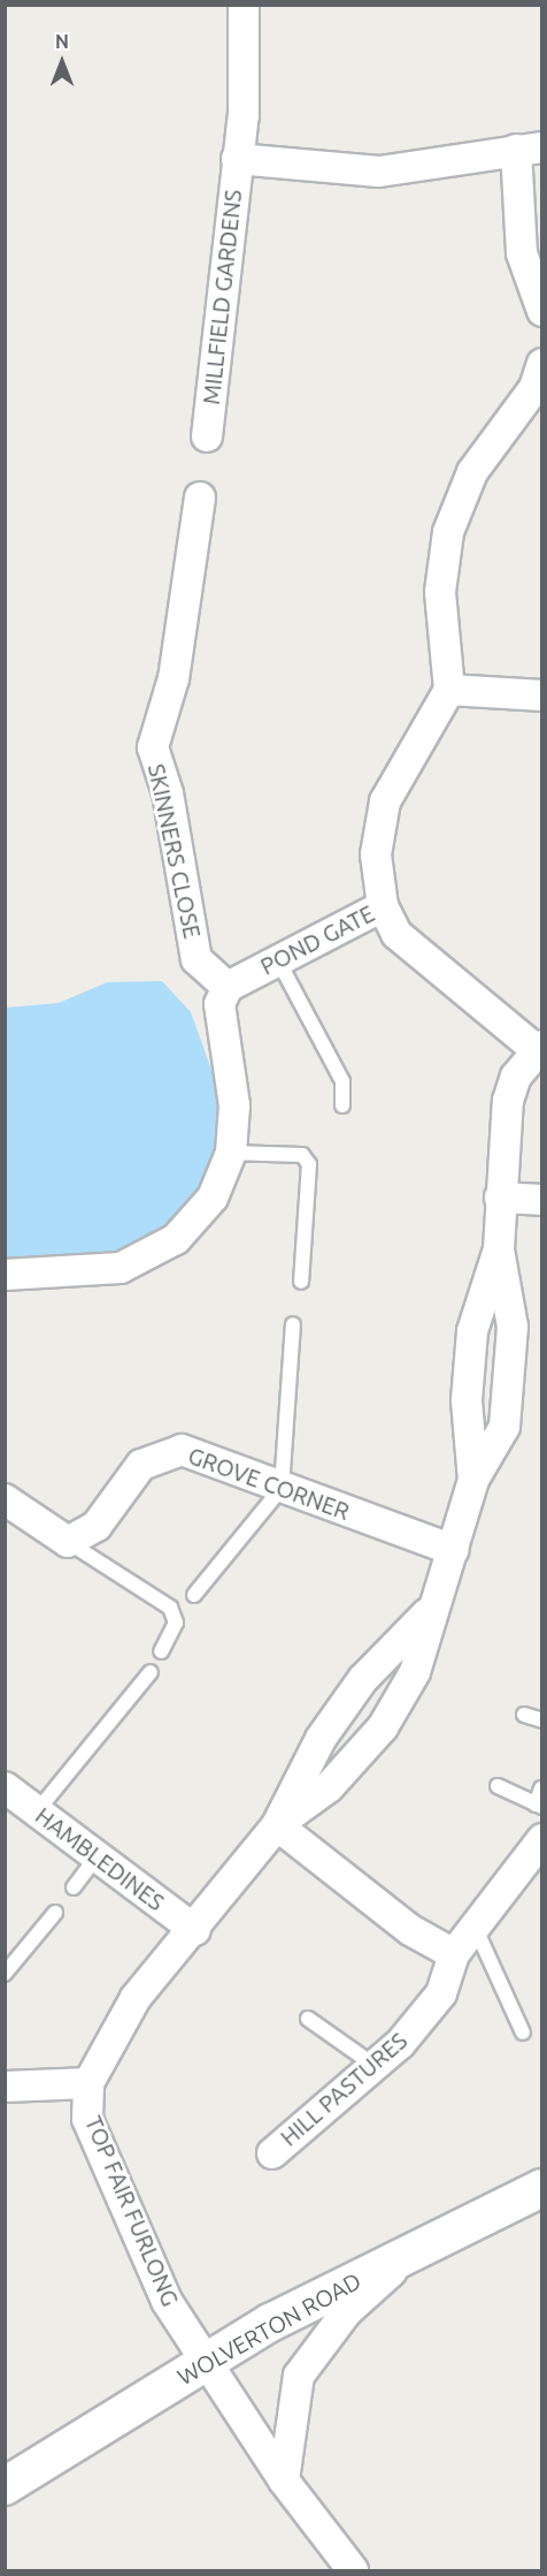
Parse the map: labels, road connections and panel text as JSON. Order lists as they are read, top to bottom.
{
  "streets": {
    "street": [
      "MILLFIELD GARDENS",
      "SKINNERS CLOSE",
      "POND GATE",
      "GROVE CORNER",
      "HAMBLEDINES",
      "HILL PASTURES",
      "TOP FAIR FURLONG",
      "WOLVERTON ROAD"
    ]
  },
  "crossings": [
    ["SKINNERS CLOSE", "POND GATE"],
    ["POND GATE", "TOP FAIR FURLONG"],
    ["GROVE CORNER", "TOP FAIR FURLONG"],
    ["HAMBLEDINES", "TOP FAIR FURLONG"],
    ["TOP FAIR FURLONG", "WOLVERTON ROAD"]
  ],
  "north": "top"
}
